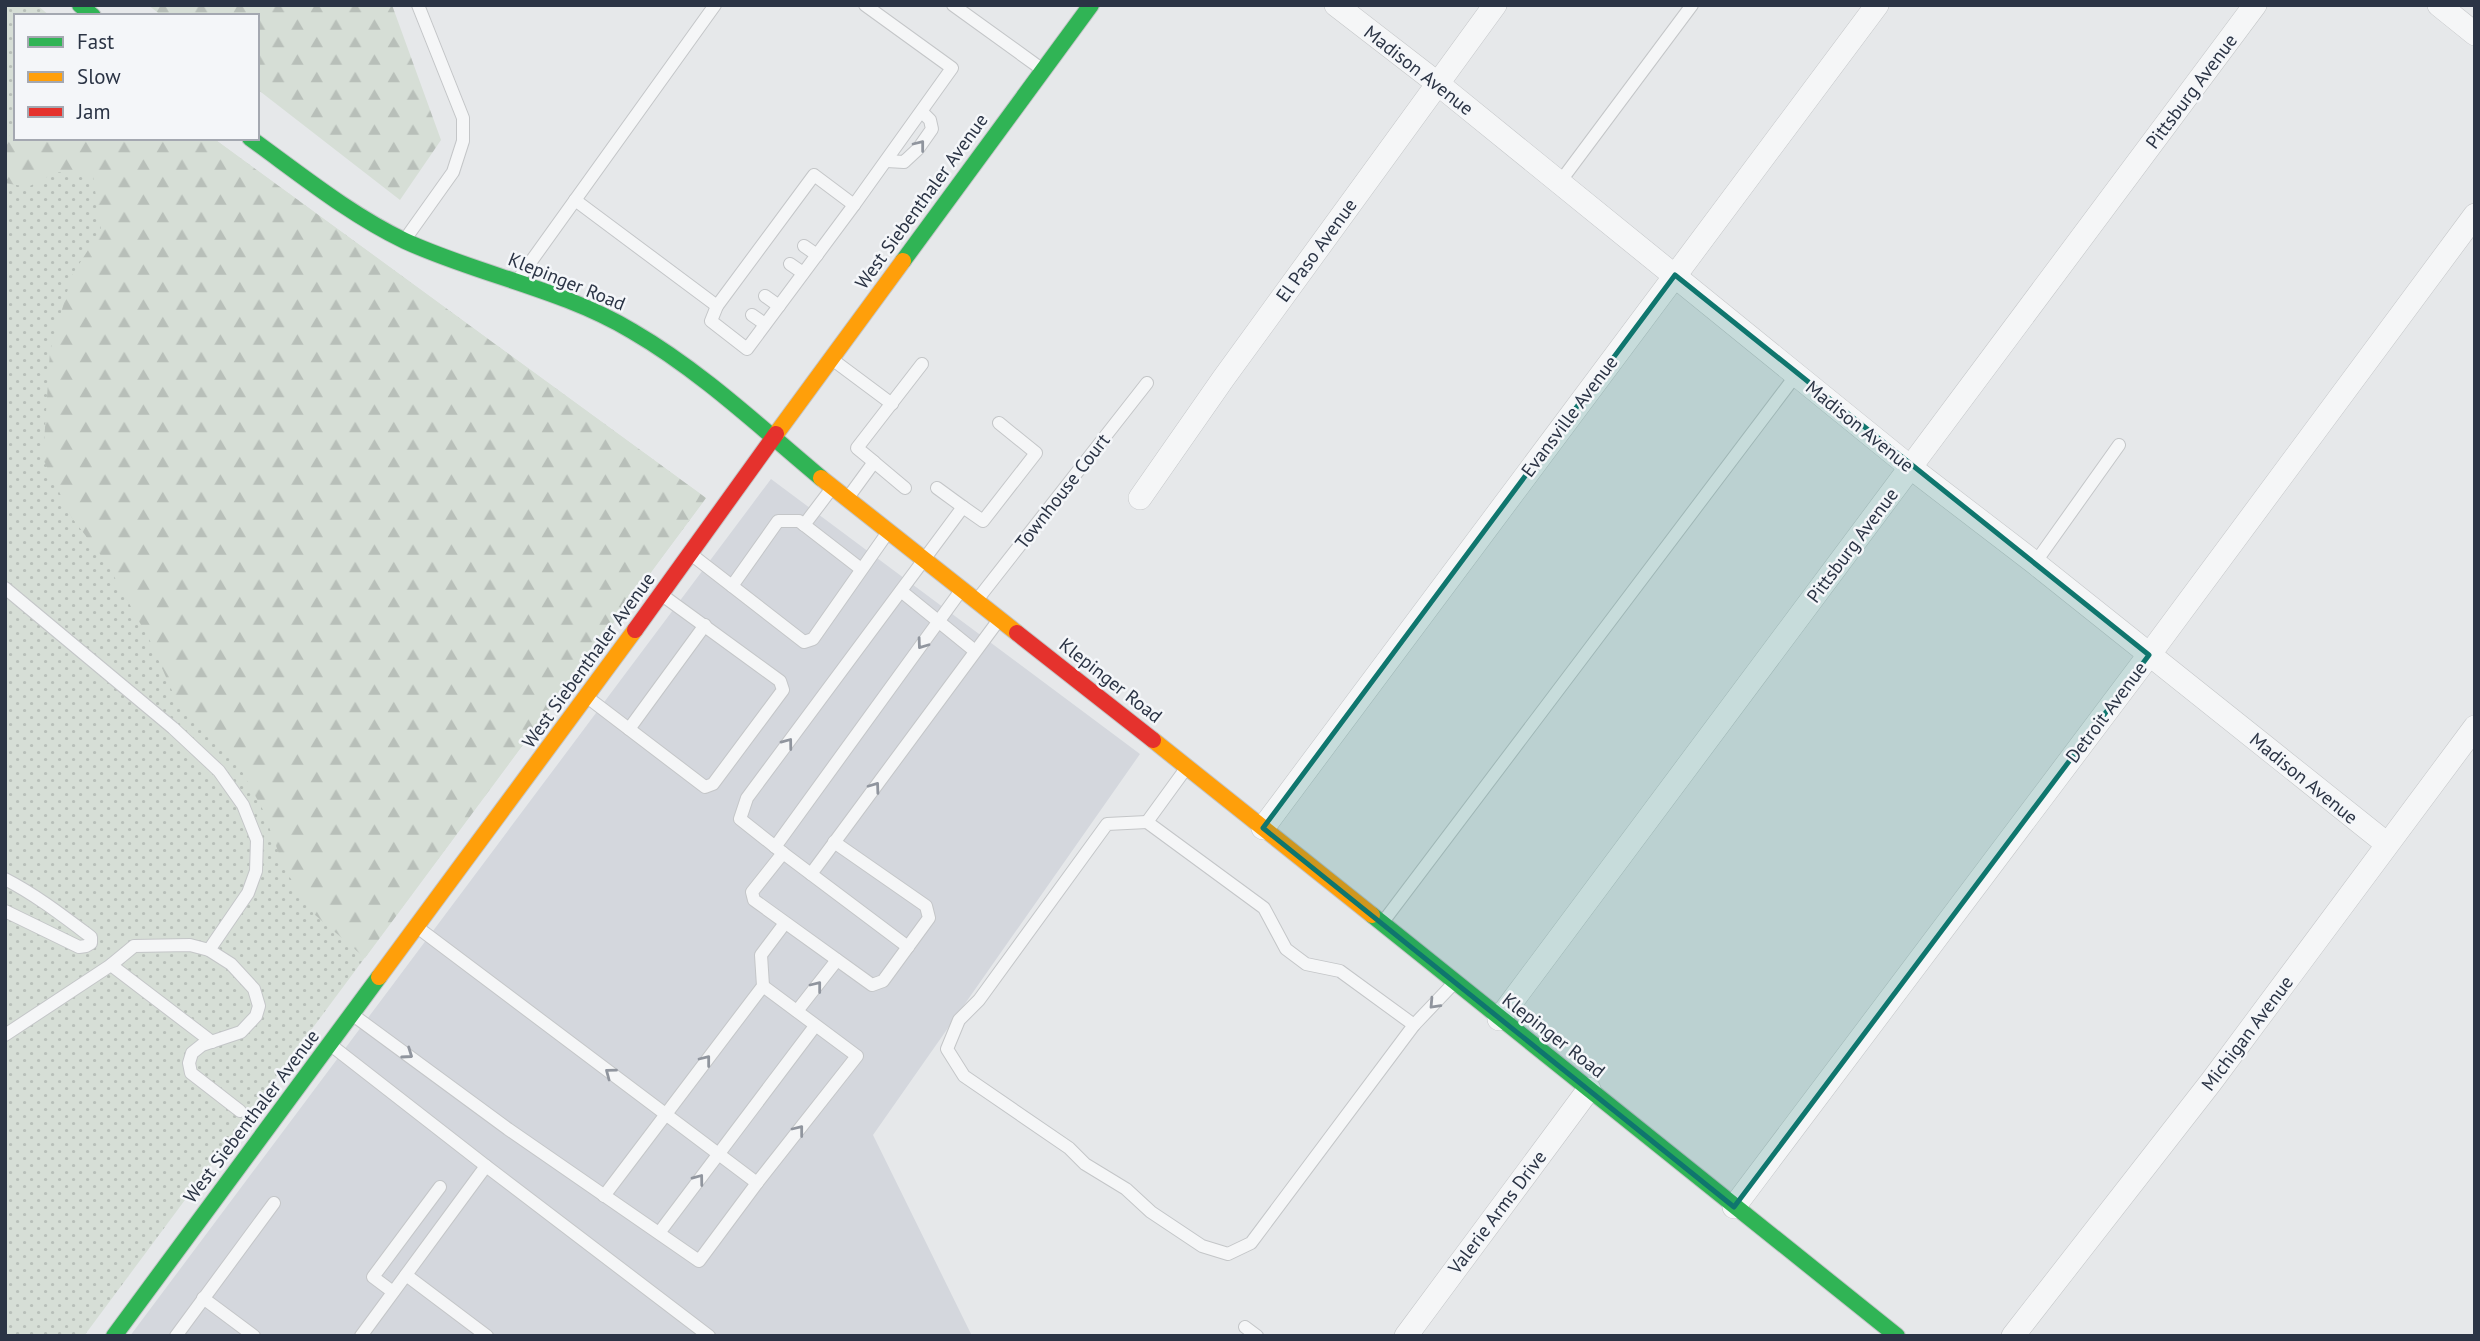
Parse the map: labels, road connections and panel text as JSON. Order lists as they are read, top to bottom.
{
  "streets": {
    "street": [
      "Madison Avenue",
      "Pittsburg Avenue",
      "West Siebenthaler Avenue",
      "El Paso Avenue",
      "Klepinger Road",
      "Evansville Avenue",
      "Detroit Avenue",
      "Michigan Avenue",
      "Valerie Arms Drive"
    ],
    "lane": ["Townhouse Court"]
  },
  "crossings": [
    ["Madison Avenue", "Pittsburg Avenue"],
    ["Madison Avenue", "El Paso Avenue"],
    ["Madison Avenue", "Evansville Avenue"],
    ["Madison Avenue", "Detroit Avenue"],
    ["Madison Avenue", "Michigan Avenue"],
    ["Pittsburg Avenue", "Klepinger Road"],
    ["West Siebenthaler Avenue", "Klepinger Road"],
    ["Klepinger Road", "Evansville Avenue"],
    ["Klepinger Road", "Townhouse Court"],
    ["Klepinger Road", "Detroit Avenue"],
    ["Klepinger Road", "Valerie Arms Drive"]
  ],
  "legend": ["Fast", "Slow", "Jam"]
}
